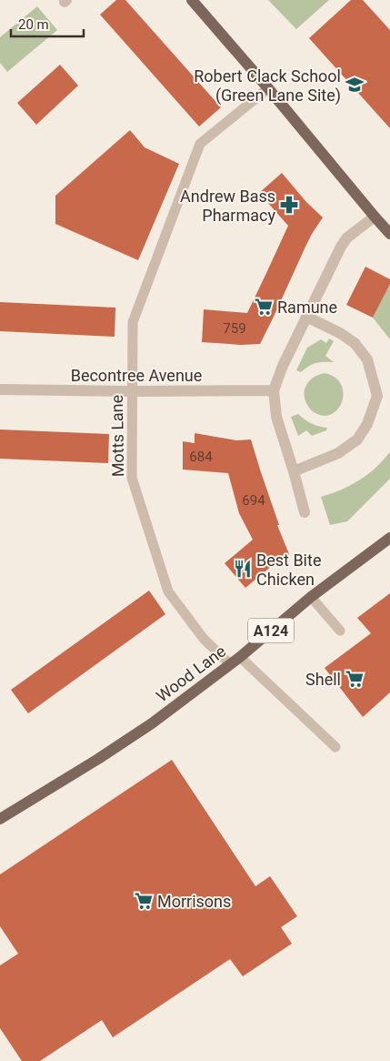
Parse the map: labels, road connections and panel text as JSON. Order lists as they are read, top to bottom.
{
  "streets": {
    "main road": ["A124", "Wood Lane"],
    "street": ["Becontree Avenue"],
    "lane": ["Motts Lane"]
  },
  "crossings": [
    ["Becontree Avenue", "Motts Lane"],
    ["Motts Lane", "Wood Lane"]
  ],
  "places": {
    "school or university": ["Robert Clack School (Green Lane Site)"],
    "pharmacy": ["Andrew Bass Pharmacy"],
    "supermarket": ["Ramune", "Shell", "Morrisons"],
    "restaurant": ["Best Bite Chicken"]
  },
  "house_numbers": ["759", "684", "694"],
  "scale_bar": "20 m"
}
